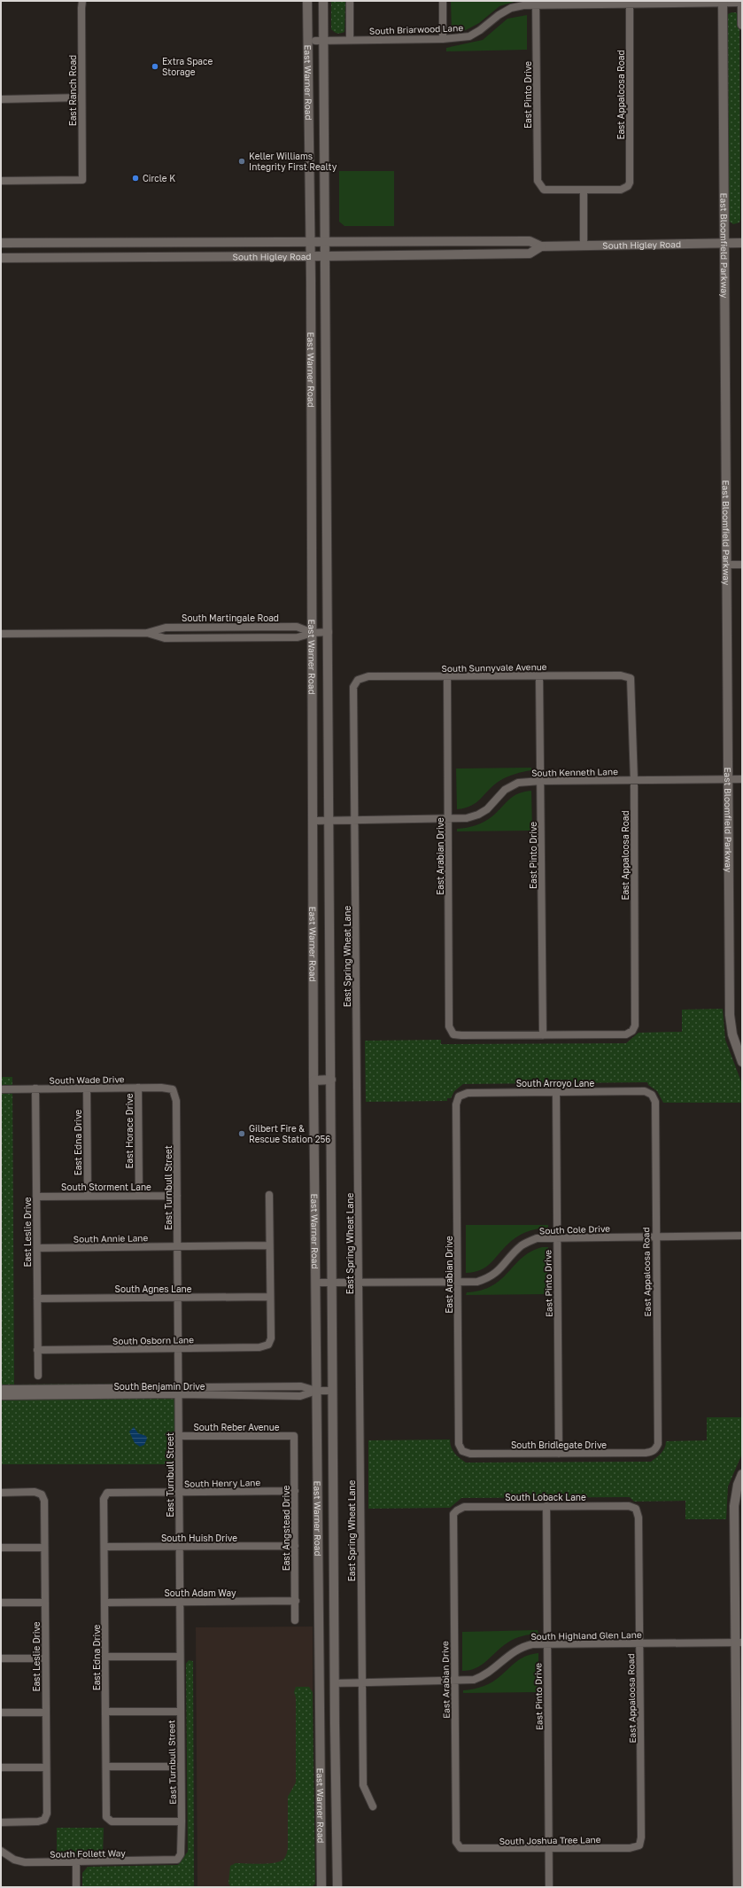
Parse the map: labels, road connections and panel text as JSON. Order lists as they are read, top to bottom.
{
  "streets": {
    "main road": ["East Warner Road", "South Higley Road", "East Bloomfield Parkway"],
    "street": [
      "South Briarwood Lane",
      "East Ranch Road",
      "East Pinto Drive",
      "East Appaloosa Road",
      "South Martingale Road",
      "South Sunnyvale Avenue",
      "South Kenneth Lane",
      "East Arabian Drive",
      "East Spring Wheat Lane",
      "South Wade Drive",
      "South Arroyo Lane",
      "East Horace Drive",
      "East Edna Drive",
      "South Storment Lane",
      "East Turnbull Street",
      "South Cole Drive",
      "East Leslie Drive",
      "South Annie Lane",
      "South Agnes Lane",
      "South Osborn Lane",
      "South Benjamin Drive",
      "South Reber Avenue",
      "South Bridlegate Drive",
      "South Henry Lane",
      "South Loback Lane",
      "East Angstead Drive",
      "South Huish Drive",
      "South Adam Way",
      "South Highland Glen Lane",
      "South Joshua Tree Lane",
      "South Follett Way"
    ]
  },
  "crossings": [
    ["South Briarwood Lane", "East Warner Road"],
    ["South Briarwood Lane", "East Pinto Drive"],
    ["South Briarwood Lane", "East Appaloosa Road"],
    ["South Briarwood Lane", "East Bloomfield Parkway"],
    ["East Warner Road", "South Higley Road"],
    ["East Warner Road", "South Martingale Road"],
    ["East Warner Road", "South Kenneth Lane"],
    ["East Warner Road", "South Cole Drive"],
    ["East Warner Road", "South Benjamin Drive"],
    ["East Warner Road", "South Highland Glen Lane"],
    ["East Pinto Drive", "East Appaloosa Road"],
    ["East Pinto Drive", "South Sunnyvale Avenue"],
    ["East Pinto Drive", "South Kenneth Lane"],
    ["East Pinto Drive", "East Arabian Drive"],
    ["East Pinto Drive", "South Arroyo Lane"],
    ["East Pinto Drive", "South Cole Drive"],
    ["East Pinto Drive", "South Bridlegate Drive"],
    ["East Pinto Drive", "South Loback Lane"],
    ["East Pinto Drive", "South Highland Glen Lane"],
    ["East Pinto Drive", "South Joshua Tree Lane"],
    ["East Appaloosa Road", "South Sunnyvale Avenue"],
    ["East Appaloosa Road", "South Kenneth Lane"],
    ["East Appaloosa Road", "East Arabian Drive"],
    ["East Appaloosa Road", "South Arroyo Lane"],
    ["East Appaloosa Road", "South Cole Drive"],
    ["East Appaloosa Road", "South Bridlegate Drive"],
    ["East Appaloosa Road", "South Loback Lane"],
    ["East Appaloosa Road", "South Highland Glen Lane"],
    ["East Appaloosa Road", "South Joshua Tree Lane"],
    ["South Higley Road", "East Bloomfield Parkway"],
    ["East Bloomfield Parkway", "South Kenneth Lane"],
    ["South Sunnyvale Avenue", "East Arabian Drive"],
    ["South Sunnyvale Avenue", "East Spring Wheat Lane"],
    ["South Kenneth Lane", "East Arabian Drive"],
    ["South Kenneth Lane", "East Spring Wheat Lane"],
    ["East Arabian Drive", "South Arroyo Lane"],
    ["East Arabian Drive", "South Cole Drive"],
    ["East Arabian Drive", "South Bridlegate Drive"],
    ["East Arabian Drive", "South Loback Lane"],
    ["East Arabian Drive", "South Highland Glen Lane"],
    ["East Arabian Drive", "South Joshua Tree Lane"],
    ["East Spring Wheat Lane", "South Cole Drive"],
    ["East Spring Wheat Lane", "South Highland Glen Lane"],
    ["South Wade Drive", "East Horace Drive"],
    ["South Wade Drive", "East Edna Drive"],
    ["South Wade Drive", "East Turnbull Street"],
    ["South Wade Drive", "East Leslie Drive"],
    ["East Horace Drive", "South Storment Lane"],
    ["East Edna Drive", "South Storment Lane"],
    ["East Edna Drive", "East Turnbull Street"],
    ["East Edna Drive", "South Henry Lane"],
    ["East Edna Drive", "South Huish Drive"],
    ["East Edna Drive", "South Adam Way"],
    ["South Storment Lane", "East Turnbull Street"],
    ["South Storment Lane", "East Leslie Drive"],
    ["East Turnbull Street", "South Annie Lane"],
    ["East Turnbull Street", "South Agnes Lane"],
    ["East Turnbull Street", "South Osborn Lane"],
    ["East Turnbull Street", "South Benjamin Drive"],
    ["East Turnbull Street", "South Reber Avenue"],
    ["East Turnbull Street", "South Henry Lane"],
    ["East Turnbull Street", "South Huish Drive"],
    ["East Turnbull Street", "South Adam Way"],
    ["East Turnbull Street", "South Follett Way"],
    ["East Leslie Drive", "South Annie Lane"],
    ["East Leslie Drive", "South Agnes Lane"],
    ["East Leslie Drive", "South Osborn Lane"],
    ["South Agnes Lane", "South Osborn Lane"],
    ["South Reber Avenue", "East Angstead Drive"],
    ["South Henry Lane", "East Angstead Drive"],
    ["East Angstead Drive", "South Huish Drive"],
    ["East Angstead Drive", "South Adam Way"]
  ],
  "places": [
    "Extra Space Storage",
    "Keller Williams Integrity First Realty",
    "Circle K",
    "Gilbert Fire & Rescue Station 256"
  ]
}
